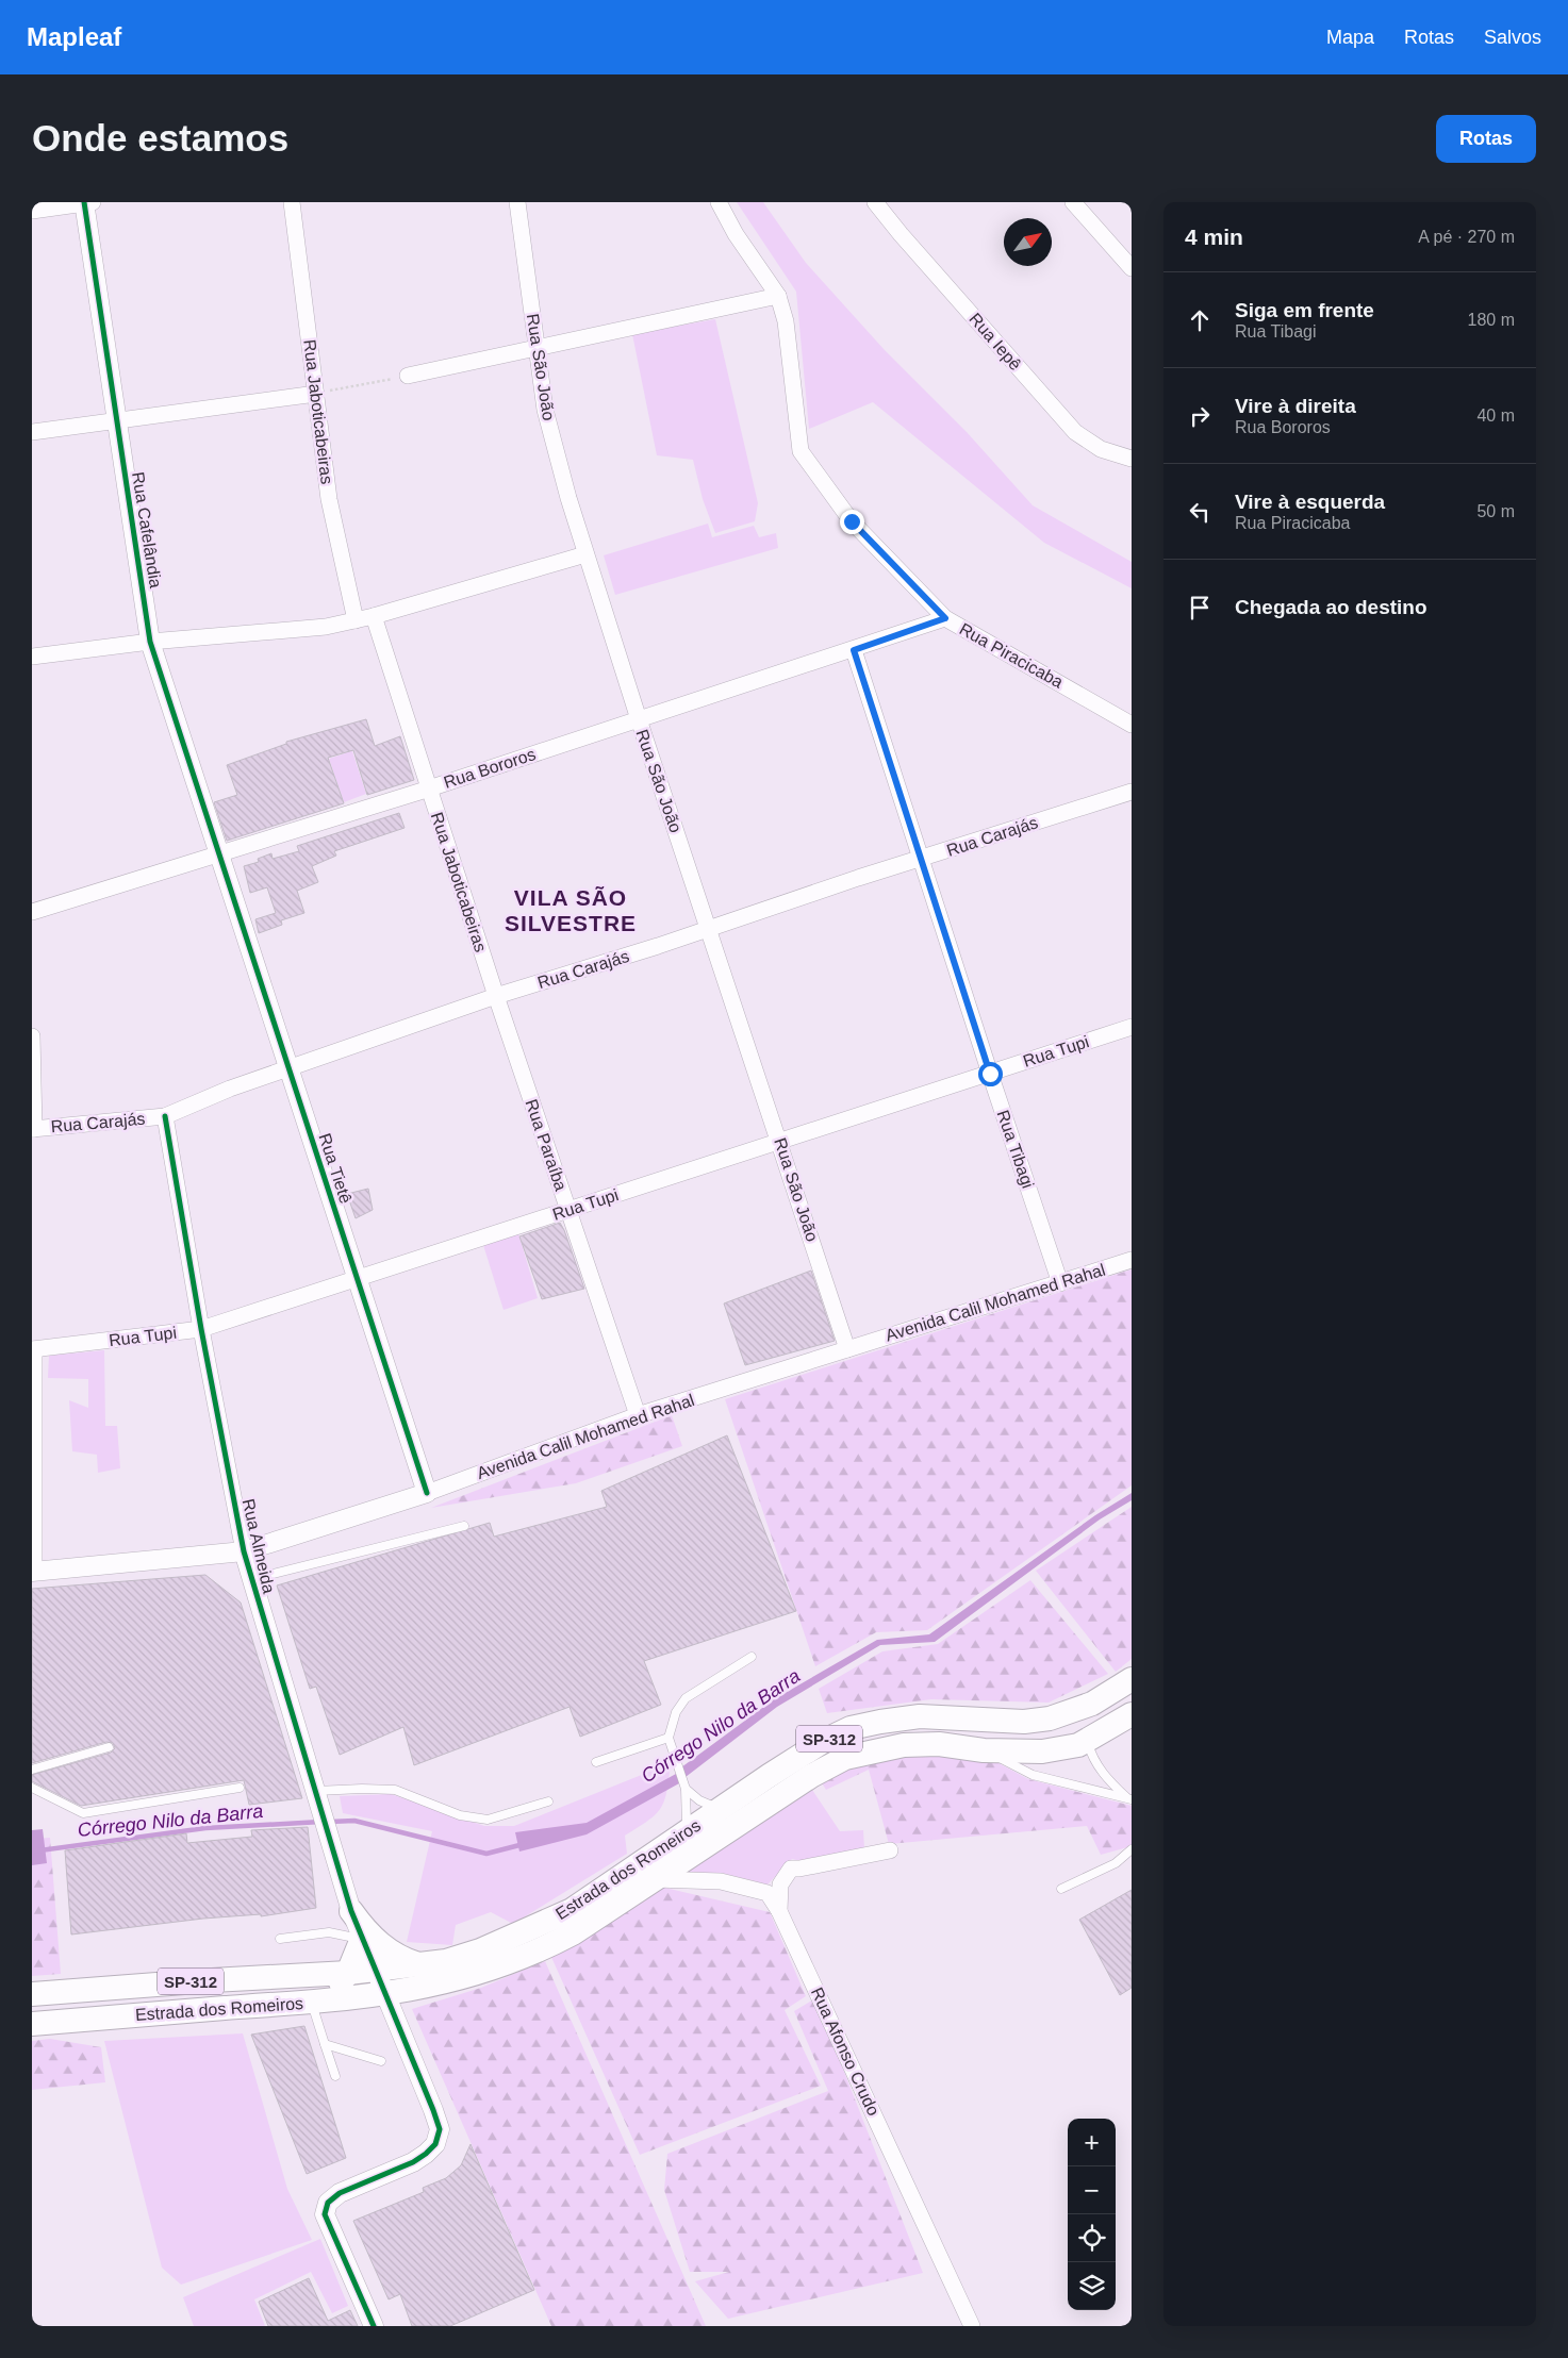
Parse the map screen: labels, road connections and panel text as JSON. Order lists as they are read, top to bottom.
{
  "streets": {
    "main road": ["SP-312", "Estrada dos Romeiros"],
    "street": [
      "Rua Iepê",
      "Rua São João",
      "Rua Jaboticabeiras",
      "Rua Cafelândia",
      "Rua Piracicaba",
      "Rua Bororos",
      "Rua Carajás",
      "Rua Tupi",
      "Rua Paraíba",
      "Rua Tibagi",
      "Rua Tietê",
      "Avenida Calil Mohamed Rahal",
      "Rua Almeida",
      "Rua Afonso Crudo"
    ]
  },
  "crossings": [
    ["Rua São João", "Rua Bororos"],
    ["Rua São João", "Rua Carajás"],
    ["Rua São João", "Rua Tupi"],
    ["Rua São João", "Avenida Calil Mohamed Rahal"],
    ["Rua Jaboticabeiras", "Rua Bororos"],
    ["Rua Jaboticabeiras", "Rua Carajás"],
    ["Rua Jaboticabeiras", "Rua Paraíba"],
    ["Rua Cafelândia", "Rua Bororos"],
    ["Rua Cafelândia", "Rua Tietê"],
    ["Rua Piracicaba", "Rua Bororos"],
    ["Rua Bororos", "Rua Tibagi"],
    ["Rua Bororos", "Rua Tietê"],
    ["Rua Carajás", "Rua Paraíba"],
    ["Rua Carajás", "Rua Tibagi"],
    ["Rua Carajás", "Rua Tietê"],
    ["Rua Carajás", "Rua Almeida"],
    ["Rua Tupi", "Rua Paraíba"],
    ["Rua Tupi", "Rua Tibagi"],
    ["Rua Tupi", "Rua Tietê"],
    ["Rua Tupi", "Rua Almeida"],
    ["Rua Paraíba", "Avenida Calil Mohamed Rahal"],
    ["Rua Tibagi", "Avenida Calil Mohamed Rahal"],
    ["Rua Tietê", "Avenida Calil Mohamed Rahal"],
    ["Avenida Calil Mohamed Rahal", "Rua Almeida"],
    ["Rua Almeida", "Estrada dos Romeiros"]
  ],
  "districts": ["VILA SÃO SILVESTRE"],
  "water": ["Córrego Nilo da Barra"],
  "north": "top right",
  "page": {
    "header": "Mapleaf",
    "nav": ["Mapa", "Rotas", "Salvos"],
    "buttons": "Rotas",
    "title": "Onde estamos",
    "heading": ["4 min", "A pé · 270 m"],
    "list": [
      ["Siga em frente", "Rua Tibagi", "180 m"],
      ["Vire à direita", "Rua Bororos", "40 m"],
      ["Vire à esquerda", "Rua Piracicaba", "50 m"],
      "Chegada ao destino"
    ],
    "map_buttons": ["+", "−"]
  }
}
